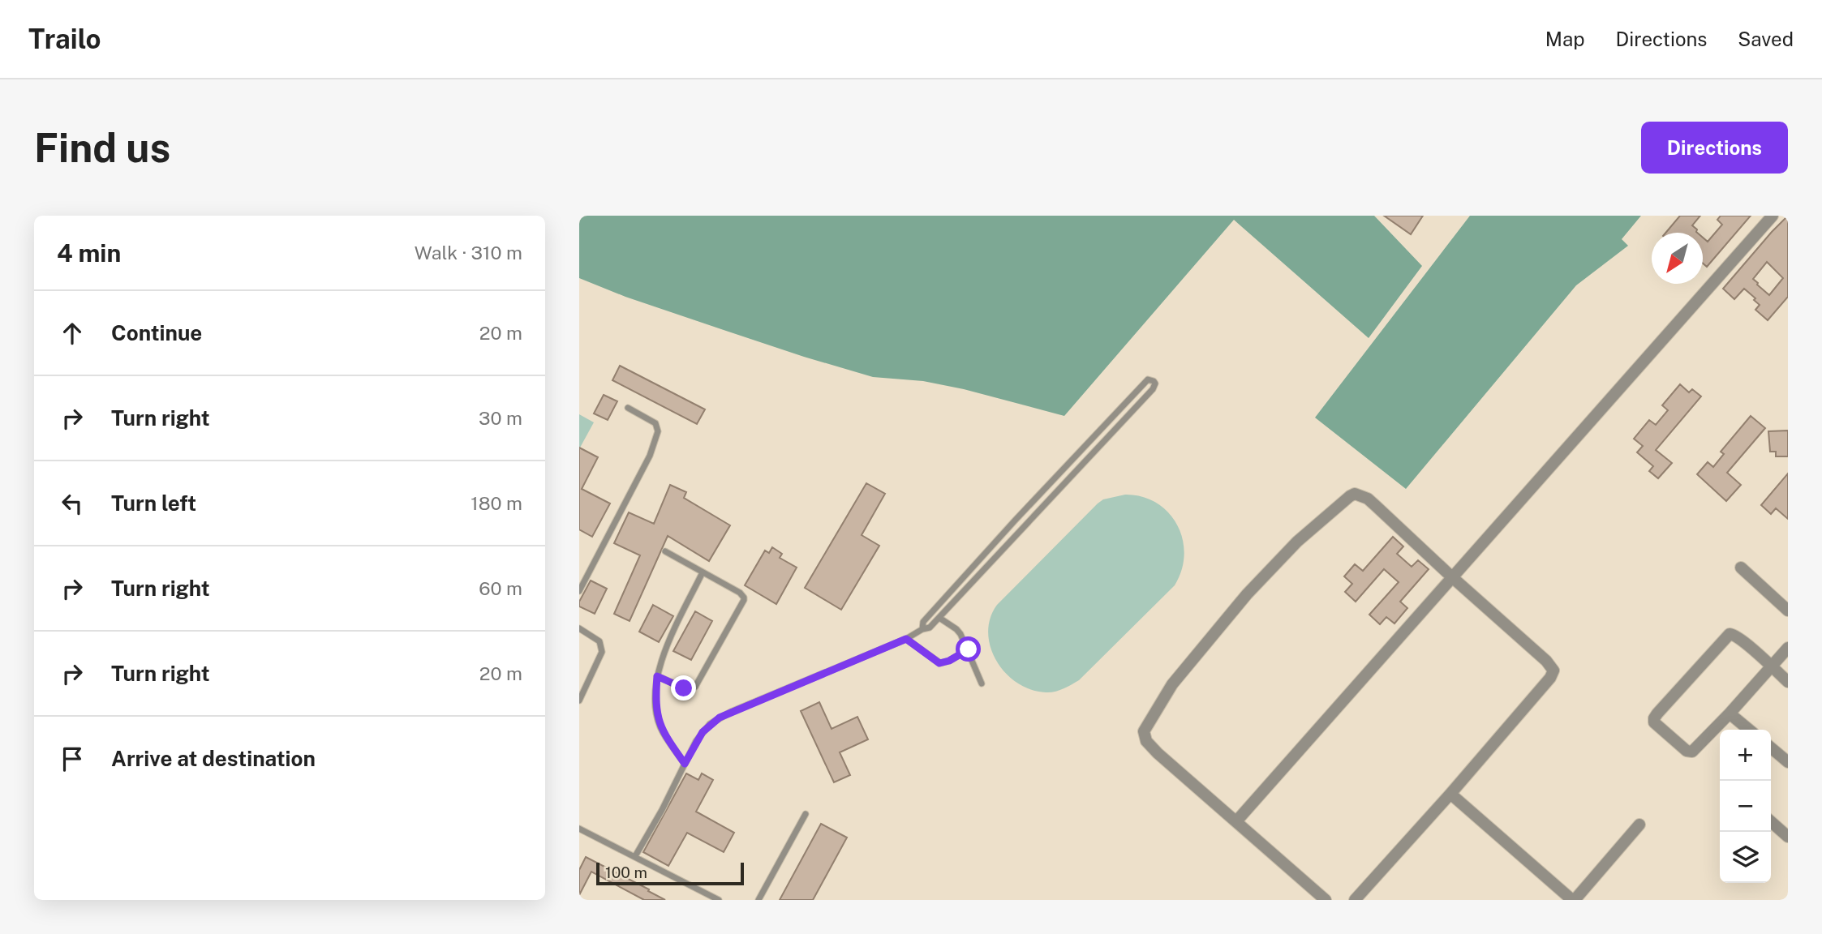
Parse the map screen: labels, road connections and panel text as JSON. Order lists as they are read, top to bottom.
{
  "scale_bar": "100 m",
  "north": "bottom left",
  "page": {
    "header": "Trailo",
    "nav": ["Map", "Directions", "Saved"],
    "buttons": "Directions",
    "title": "Find us",
    "heading": ["4 min", "Walk · 310 m"],
    "list": [
      ["Continue", "20 m"],
      ["Turn right", "30 m"],
      ["Turn left", "180 m"],
      ["Turn right", "60 m"],
      ["Turn right", "20 m"],
      "Arrive at destination"
    ],
    "map_buttons": ["+", "−"],
    "scale": "100 m"
  }
}
